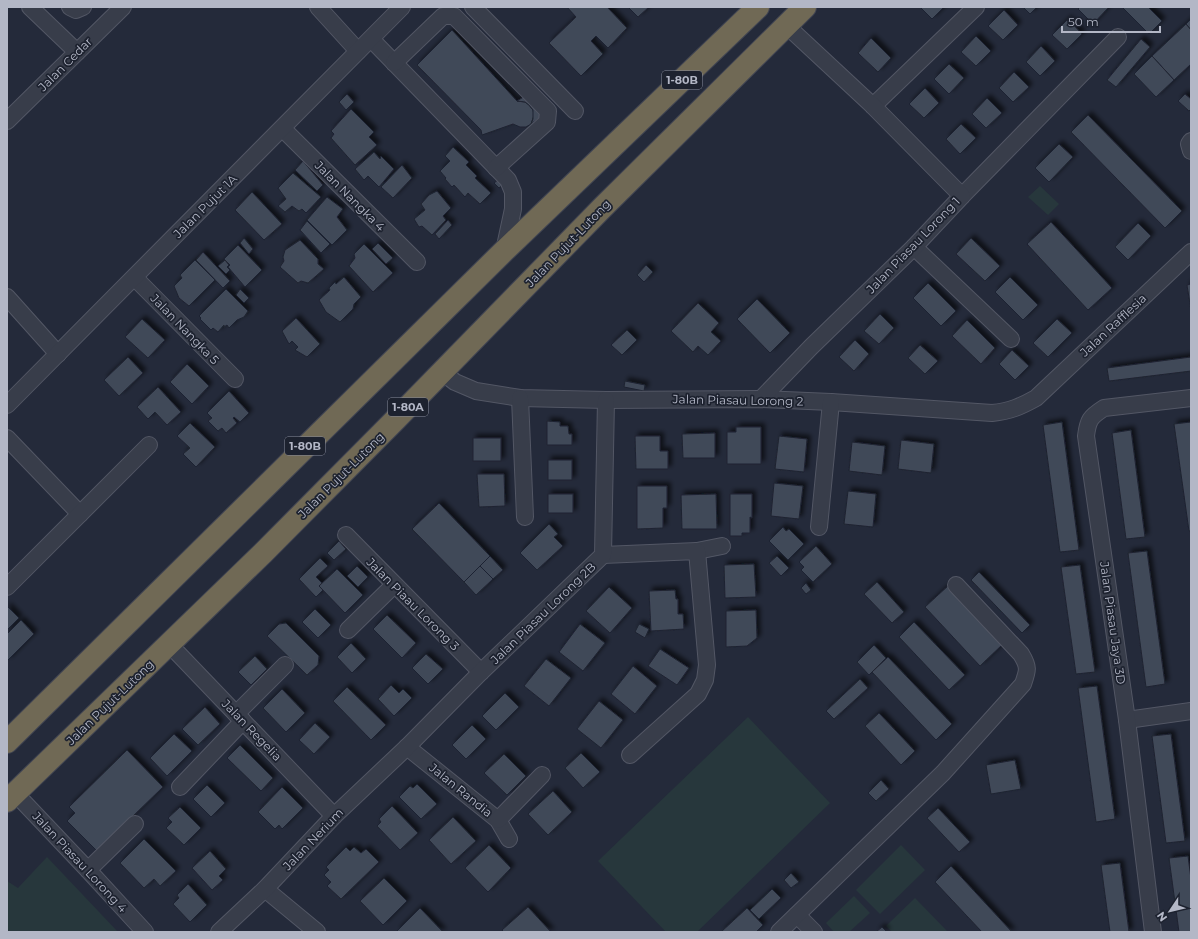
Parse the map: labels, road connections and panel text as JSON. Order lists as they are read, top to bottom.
{
  "streets": {
    "highway": ["1-80B", "Jalan Pujut-Lutong", "1-80A"],
    "street": [
      "Jalan Cedar",
      "Jalan Nangka 4",
      "Jalan Pujut 1A",
      "Jalan Piasau Lorong 1",
      "Jalan Rafflesia",
      "Jalan Nangka 5",
      "Jalan Piasau Lorong 2",
      "Jalan Piaau Lorong 3",
      "Jalan Piasau Lorong 2B",
      "Jalan Piasau Jaya 3D",
      "Jalan Regelia",
      "Jalan Randia",
      "Jalan Nerium",
      "Jalan Piasau Lorong 4"
    ]
  },
  "crossings": [
    ["Jalan Nangka 4", "Jalan Pujut 1A"],
    ["Jalan Pujut 1A", "Jalan Nangka 5"],
    ["Jalan Pujut-Lutong", "Jalan Piasau Lorong 1"],
    ["Jalan Pujut-Lutong", "Jalan Piasau Lorong 2"],
    ["Jalan Pujut-Lutong", "Jalan Regelia"],
    ["Jalan Pujut-Lutong", "Jalan Piasau Lorong 4"],
    ["Jalan Piasau Lorong 1", "Jalan Piasau Lorong 2"],
    ["Jalan Rafflesia", "Jalan Piasau Lorong 2"],
    ["Jalan Piasau Lorong 2", "Jalan Piasau Lorong 2B"],
    ["Jalan Piaau Lorong 3", "Jalan Piasau Lorong 2B"],
    ["Jalan Piasau Lorong 2B", "Jalan Randia"],
    ["Jalan Piasau Lorong 2B", "Jalan Nerium"],
    ["Jalan Regelia", "Jalan Nerium"],
    ["Jalan Randia", "Jalan Nerium"]
  ],
  "scale_bar": "50 m",
  "north": "bottom left"
}
